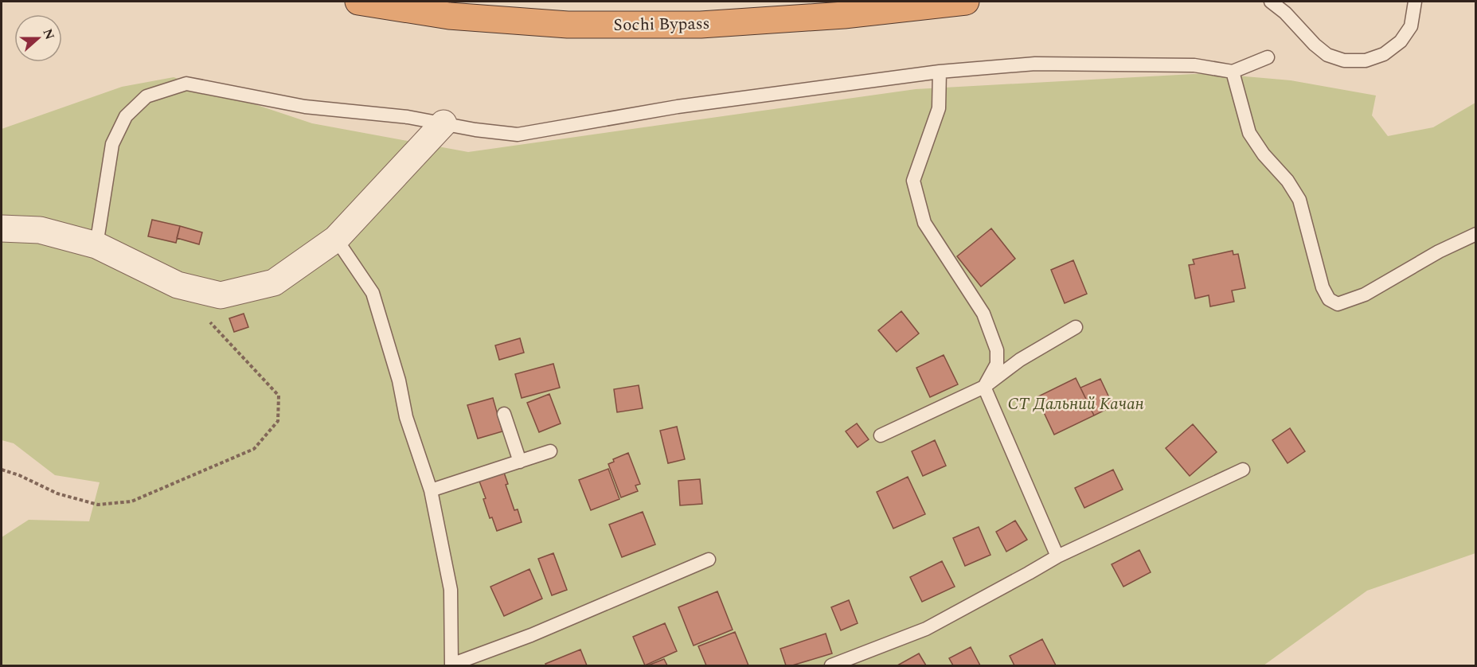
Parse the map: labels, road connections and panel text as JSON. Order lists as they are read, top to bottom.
{
  "streets": {
    "highway": ["Sochi Bypass"]
  },
  "parks": ["СТ Дальний Качан"],
  "north": "right"
}
